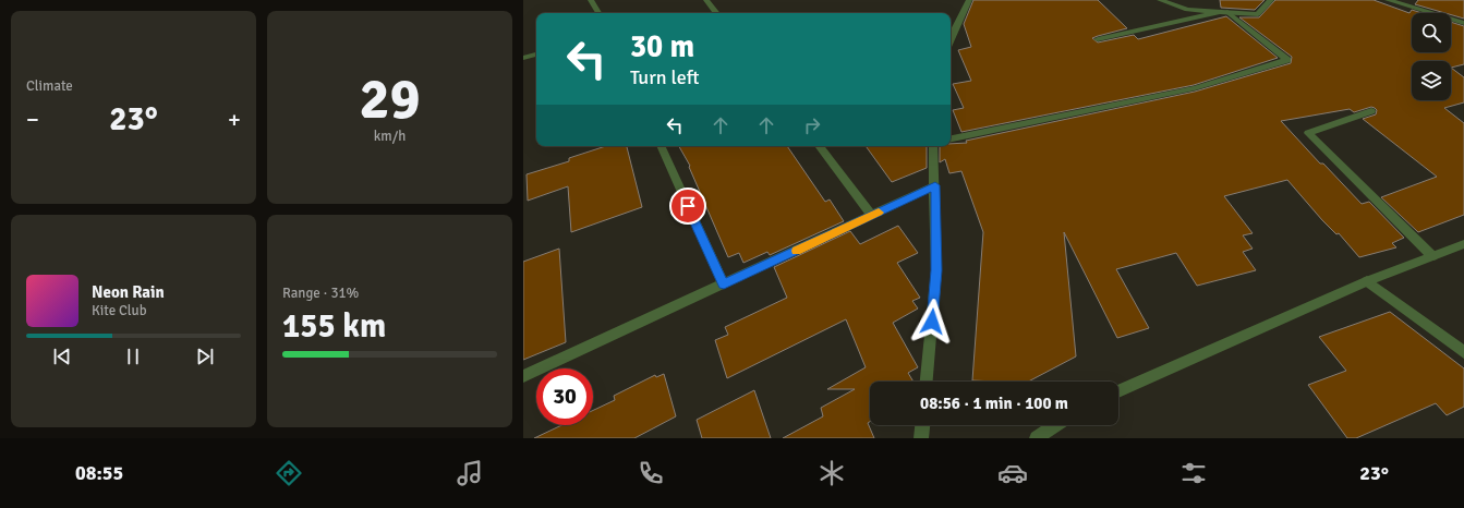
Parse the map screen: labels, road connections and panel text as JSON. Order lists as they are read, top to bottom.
{
  "page": {
    "tile": [
      "Climate",
      ["29", "km/h"],
      ["Range · 31%", "155 km"]
    ],
    "turn": ["30 m", "Turn left"],
    "heat": ["−", "23°", "+"],
    "song": ["Neon Rain", "Kite Club"],
    "limit": "30",
    "trip": "08:56 · 1 min · 100 m",
    "tabs": ["08:55", "23°"]
  }
}
